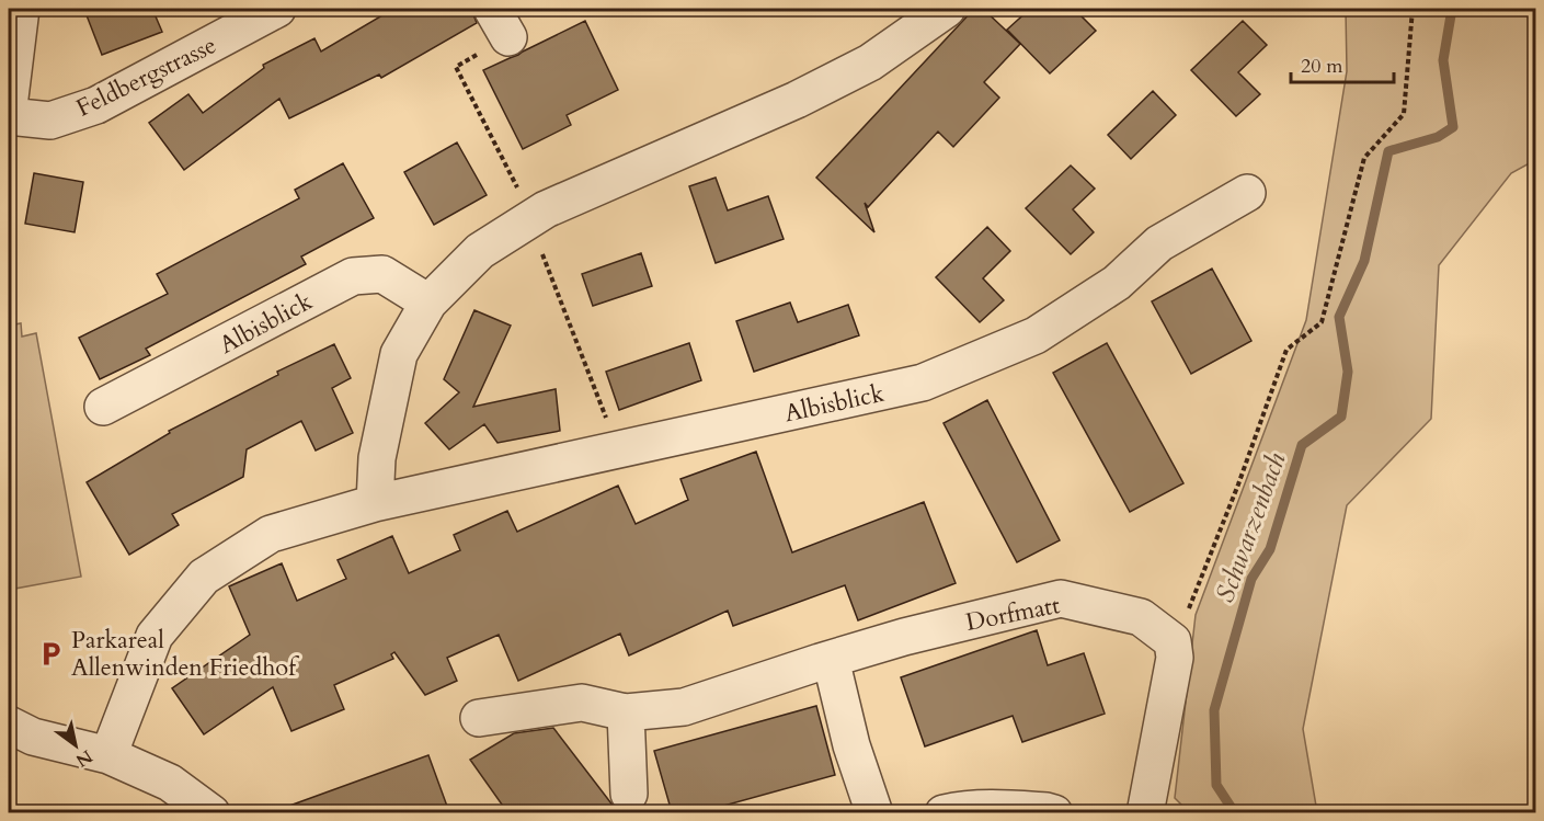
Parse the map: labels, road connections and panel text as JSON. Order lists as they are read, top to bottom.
{
  "streets": {
    "street": ["Feldbergstrasse", "Albisblick", "Dorfmatt"]
  },
  "water": ["Schwarzenbach"],
  "places": {
    "parking": ["Parkareal Allenwinden Friedhof"]
  },
  "scale_bar": "20 m",
  "north": "bottom right"
}
